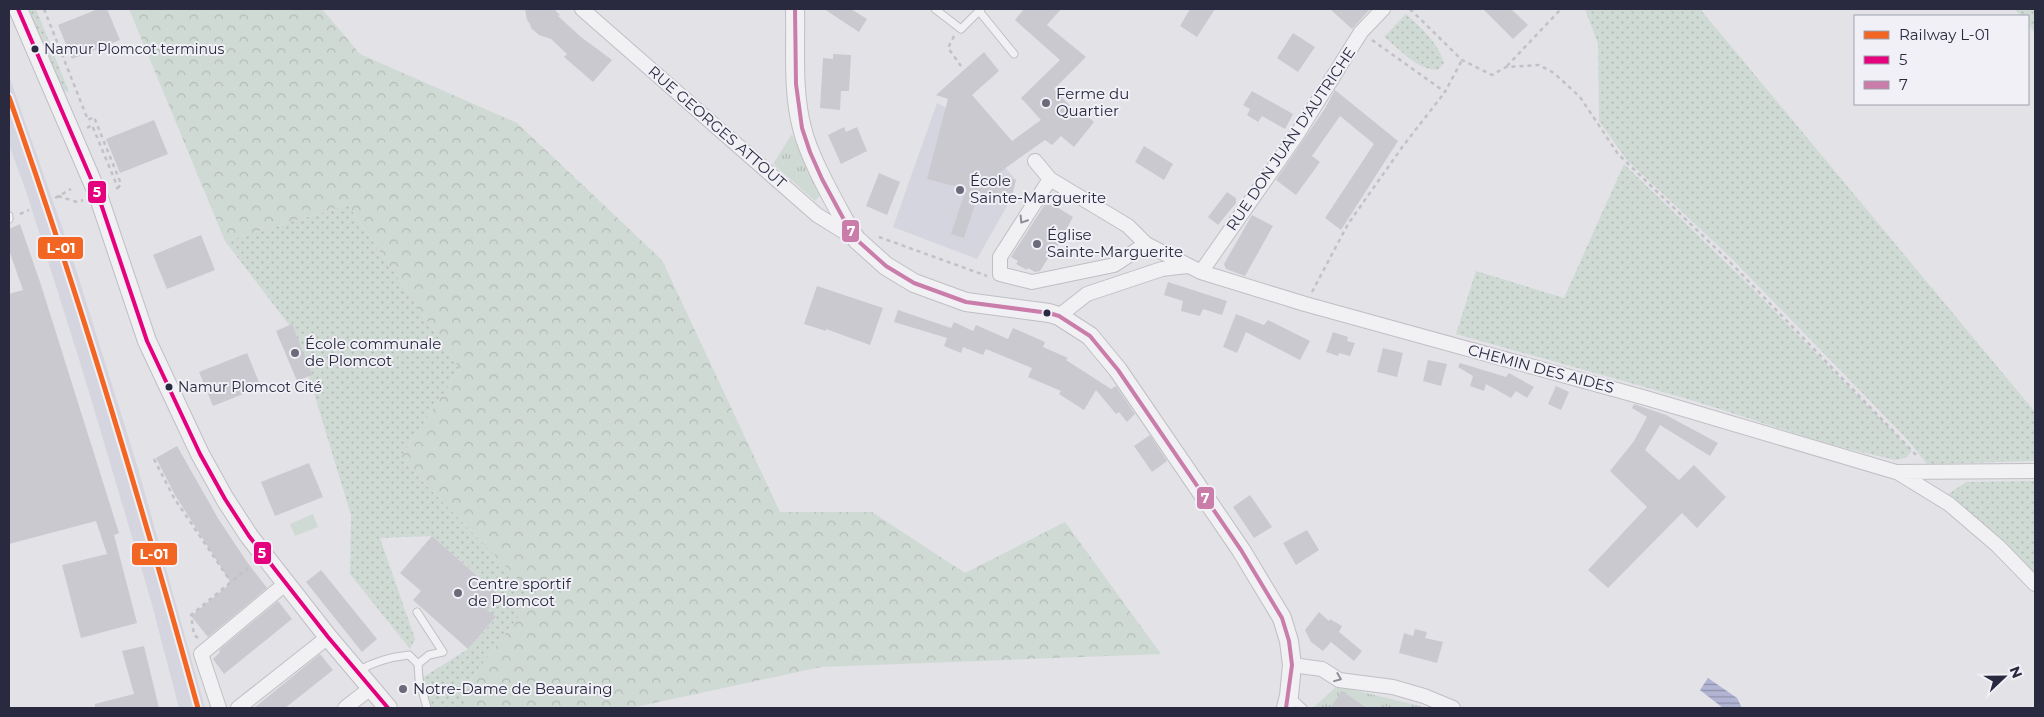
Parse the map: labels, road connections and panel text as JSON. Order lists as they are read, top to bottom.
{
  "streets": {
    "street": ["RUE GEORGES ATTOUT", "RUE DON JUAN D'AUTRICHE", "CHEMIN DES AIDES"]
  },
  "crossings": [
    ["RUE DON JUAN D'AUTRICHE", "CHEMIN DES AIDES"]
  ],
  "places": [
    "Namur Plomcot terminus",
    "Ferme du Quartier",
    "École Sainte-Marguerite",
    "Église Sainte-Marguerite",
    "École communale de Plomcot",
    "Namur Plomcot Cité",
    "Centre sportif de Plomcot",
    "Notre-Dame de Beauraing"
  ],
  "lines": ["transit line 5", "transit line 7", "rail line L-01"],
  "legend": ["Railway L-01", "5", "7"],
  "north": "right"
}
